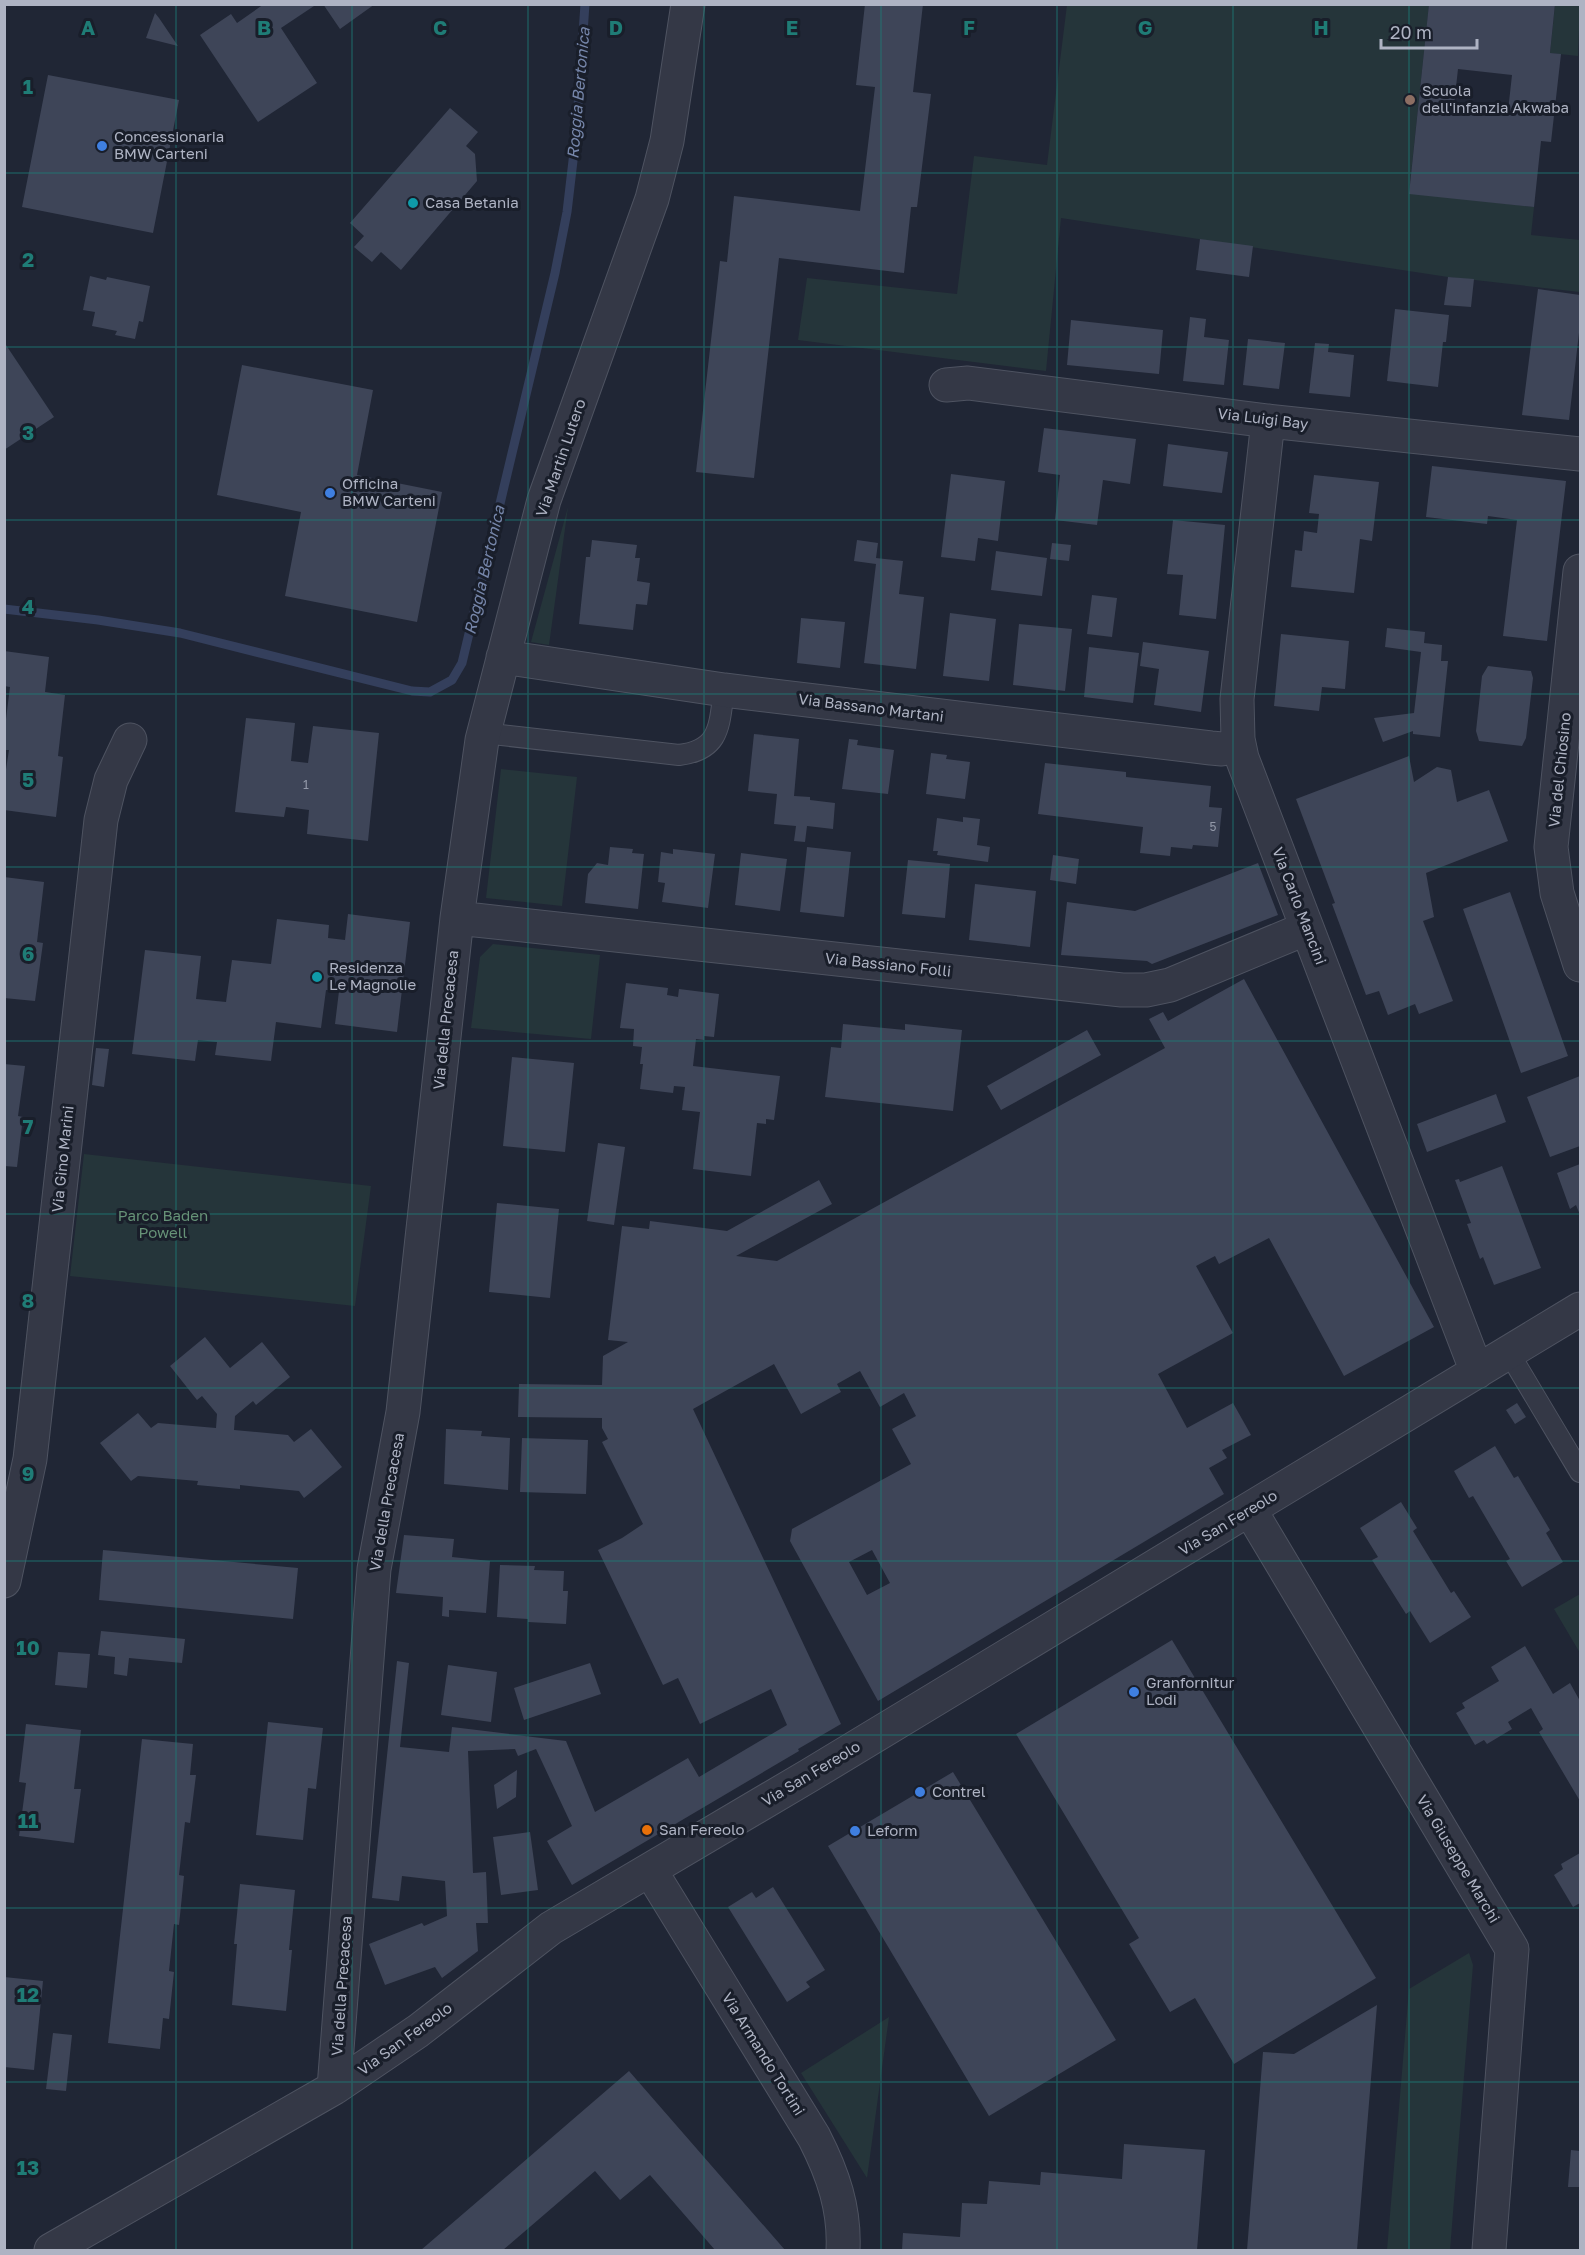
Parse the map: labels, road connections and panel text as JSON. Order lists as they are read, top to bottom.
{
  "streets": {
    "street": [
      "Via Luigi Bay",
      "Via Martin Lutero",
      "Via Bassano Martani",
      "Via del Chiosino",
      "Via Carlo Mancini",
      "Via Bassiano Folli",
      "Via della Precacesa",
      "Via Gino Marini",
      "Via San Fereolo",
      "Via Giuseppe Marchi",
      "Via Armando Tortini"
    ]
  },
  "crossings": [
    ["Via Luigi Bay", "Via Carlo Mancini"],
    ["Via Martin Lutero", "Via Bassano Martani"],
    ["Via Martin Lutero", "Via Bassiano Folli"],
    ["Via Martin Lutero", "Via della Precacesa"],
    ["Via Bassano Martani", "Via Carlo Mancini"],
    ["Via Carlo Mancini", "Via Bassiano Folli"],
    ["Via Carlo Mancini", "Via San Fereolo"],
    ["Via Bassiano Folli", "Via della Precacesa"],
    ["Via della Precacesa", "Via San Fereolo"],
    ["Via San Fereolo", "Via Giuseppe Marchi"],
    ["Via San Fereolo", "Via Armando Tortini"]
  ],
  "water": ["Roggia Bertonica"],
  "parks": ["Parco Baden Powell"],
  "places": [
    "Scuola dell'infanzia Akwaba",
    "Concessionaria BMW Carteni",
    "Casa Betania",
    "Officina BMW Carteni",
    "Residenza Le Magnolie",
    "Granfornitur Lodi",
    "Contrel",
    "San Fereolo",
    "Leform"
  ],
  "house_numbers": ["1", "5"],
  "scale_bar": "20 m",
  "grid": {
    "columns": [
      "A",
      "B",
      "C",
      "D",
      "E",
      "F",
      "G",
      "H"
    ],
    "rows": [
      "1",
      "2",
      "3",
      "4",
      "5",
      "6",
      "7",
      "8",
      "9",
      "10",
      "11",
      "12",
      "13"
    ]
  }
}
